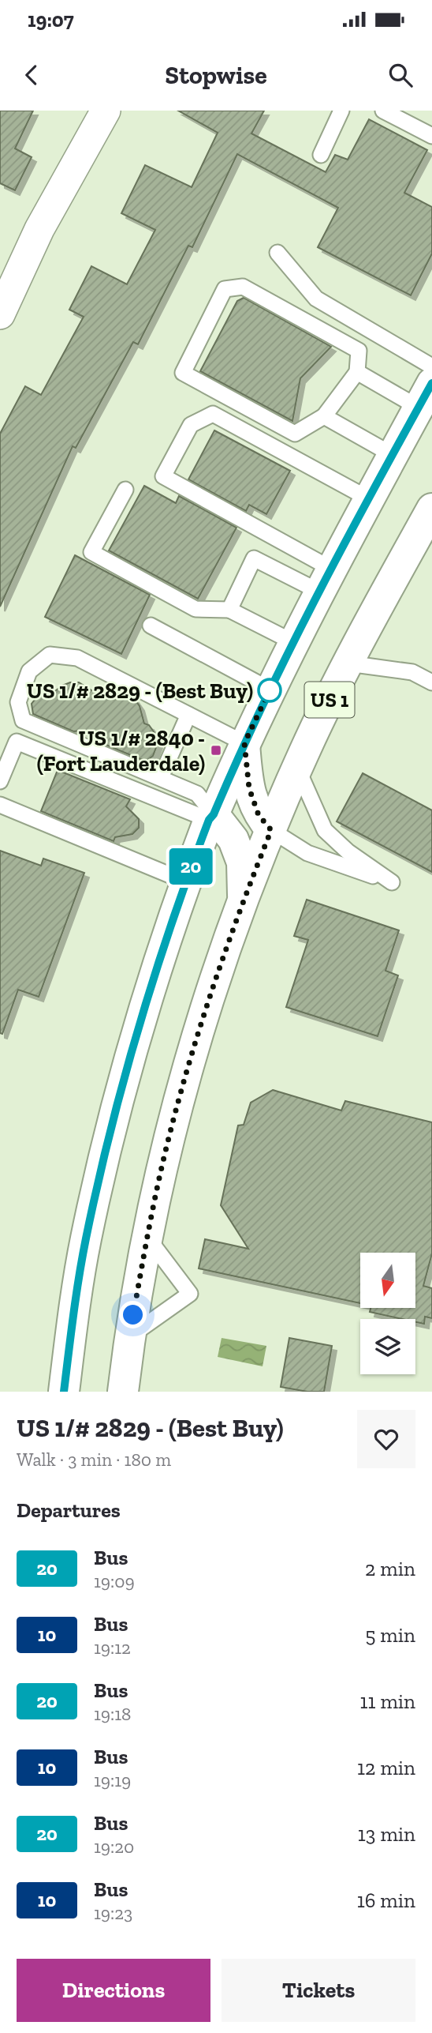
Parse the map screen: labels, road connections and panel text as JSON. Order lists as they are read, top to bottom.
{
  "streets": {
    "main road": ["US 1"]
  },
  "places": {
    "other": ["US 1/# 2829 - (Best Buy)"],
    "transit": ["US 1/# 2840 - (Fort Lauderdale)"]
  },
  "lines": ["bus line 20"],
  "north": "bottom",
  "page": {
    "status": "19:07",
    "header": "Stopwise",
    "on_map": "20",
    "heading": [
      ["US 1/# 2829 - (Best Buy)", "Walk · 3 min · 180 m"],
      "Departures"
    ],
    "list": [
      {
        "mark": "20",
        "name": "Bus",
        "note": "19:09",
        "value": "2 min"
      },
      {
        "mark": "10",
        "name": "Bus",
        "note": "19:12",
        "value": "5 min"
      },
      {
        "mark": "20",
        "name": "Bus",
        "note": "19:18",
        "value": "11 min"
      },
      {
        "mark": "10",
        "name": "Bus",
        "note": "19:19",
        "value": "12 min"
      },
      {
        "mark": "20",
        "name": "Bus",
        "note": "19:20",
        "value": "13 min"
      },
      {
        "mark": "10",
        "name": "Bus",
        "note": "19:23",
        "value": "16 min"
      }
    ],
    "buttons": ["Directions", "Tickets"]
  }
}
